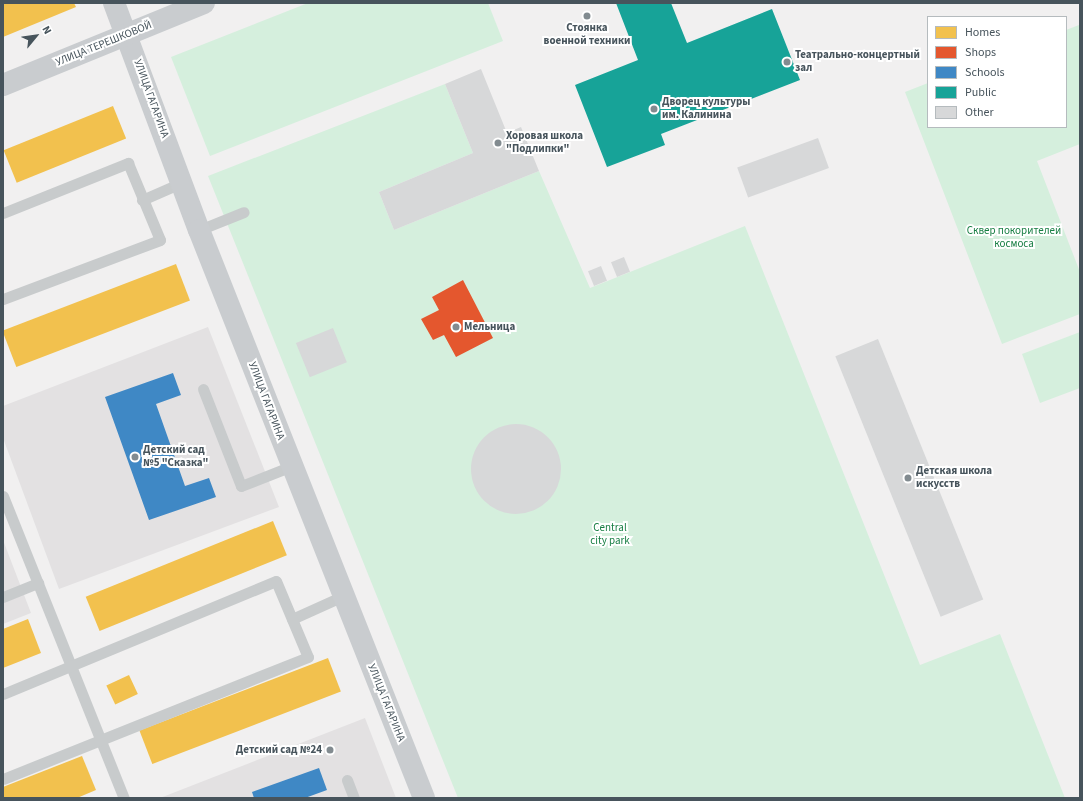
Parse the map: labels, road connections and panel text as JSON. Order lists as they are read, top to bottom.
{
  "streets": {
    "street": ["УЛИЦА ТЕРЕШКОВОЙ", "УЛИЦА ГАГАРИНА"]
  },
  "crossings": [
    ["УЛИЦА ТЕРЕШКОВОЙ", "УЛИЦА ГАГАРИНА"]
  ],
  "parks": ["Сквер покорителей космоса", "Central city park"],
  "places": [
    "Стоянка военной техники",
    "Театрально-концертный зал",
    "Дворец культуры им. Калинина",
    "Хоровая школа \"Подлипки\"",
    "Мельница",
    "Детский сад №5 \"Сказка\"",
    "Детская школа искусств",
    "Детский сад №24"
  ],
  "legend": [
    "Homes",
    "Shops",
    "Schools",
    "Public",
    "Other"
  ],
  "north": "top right"
}
